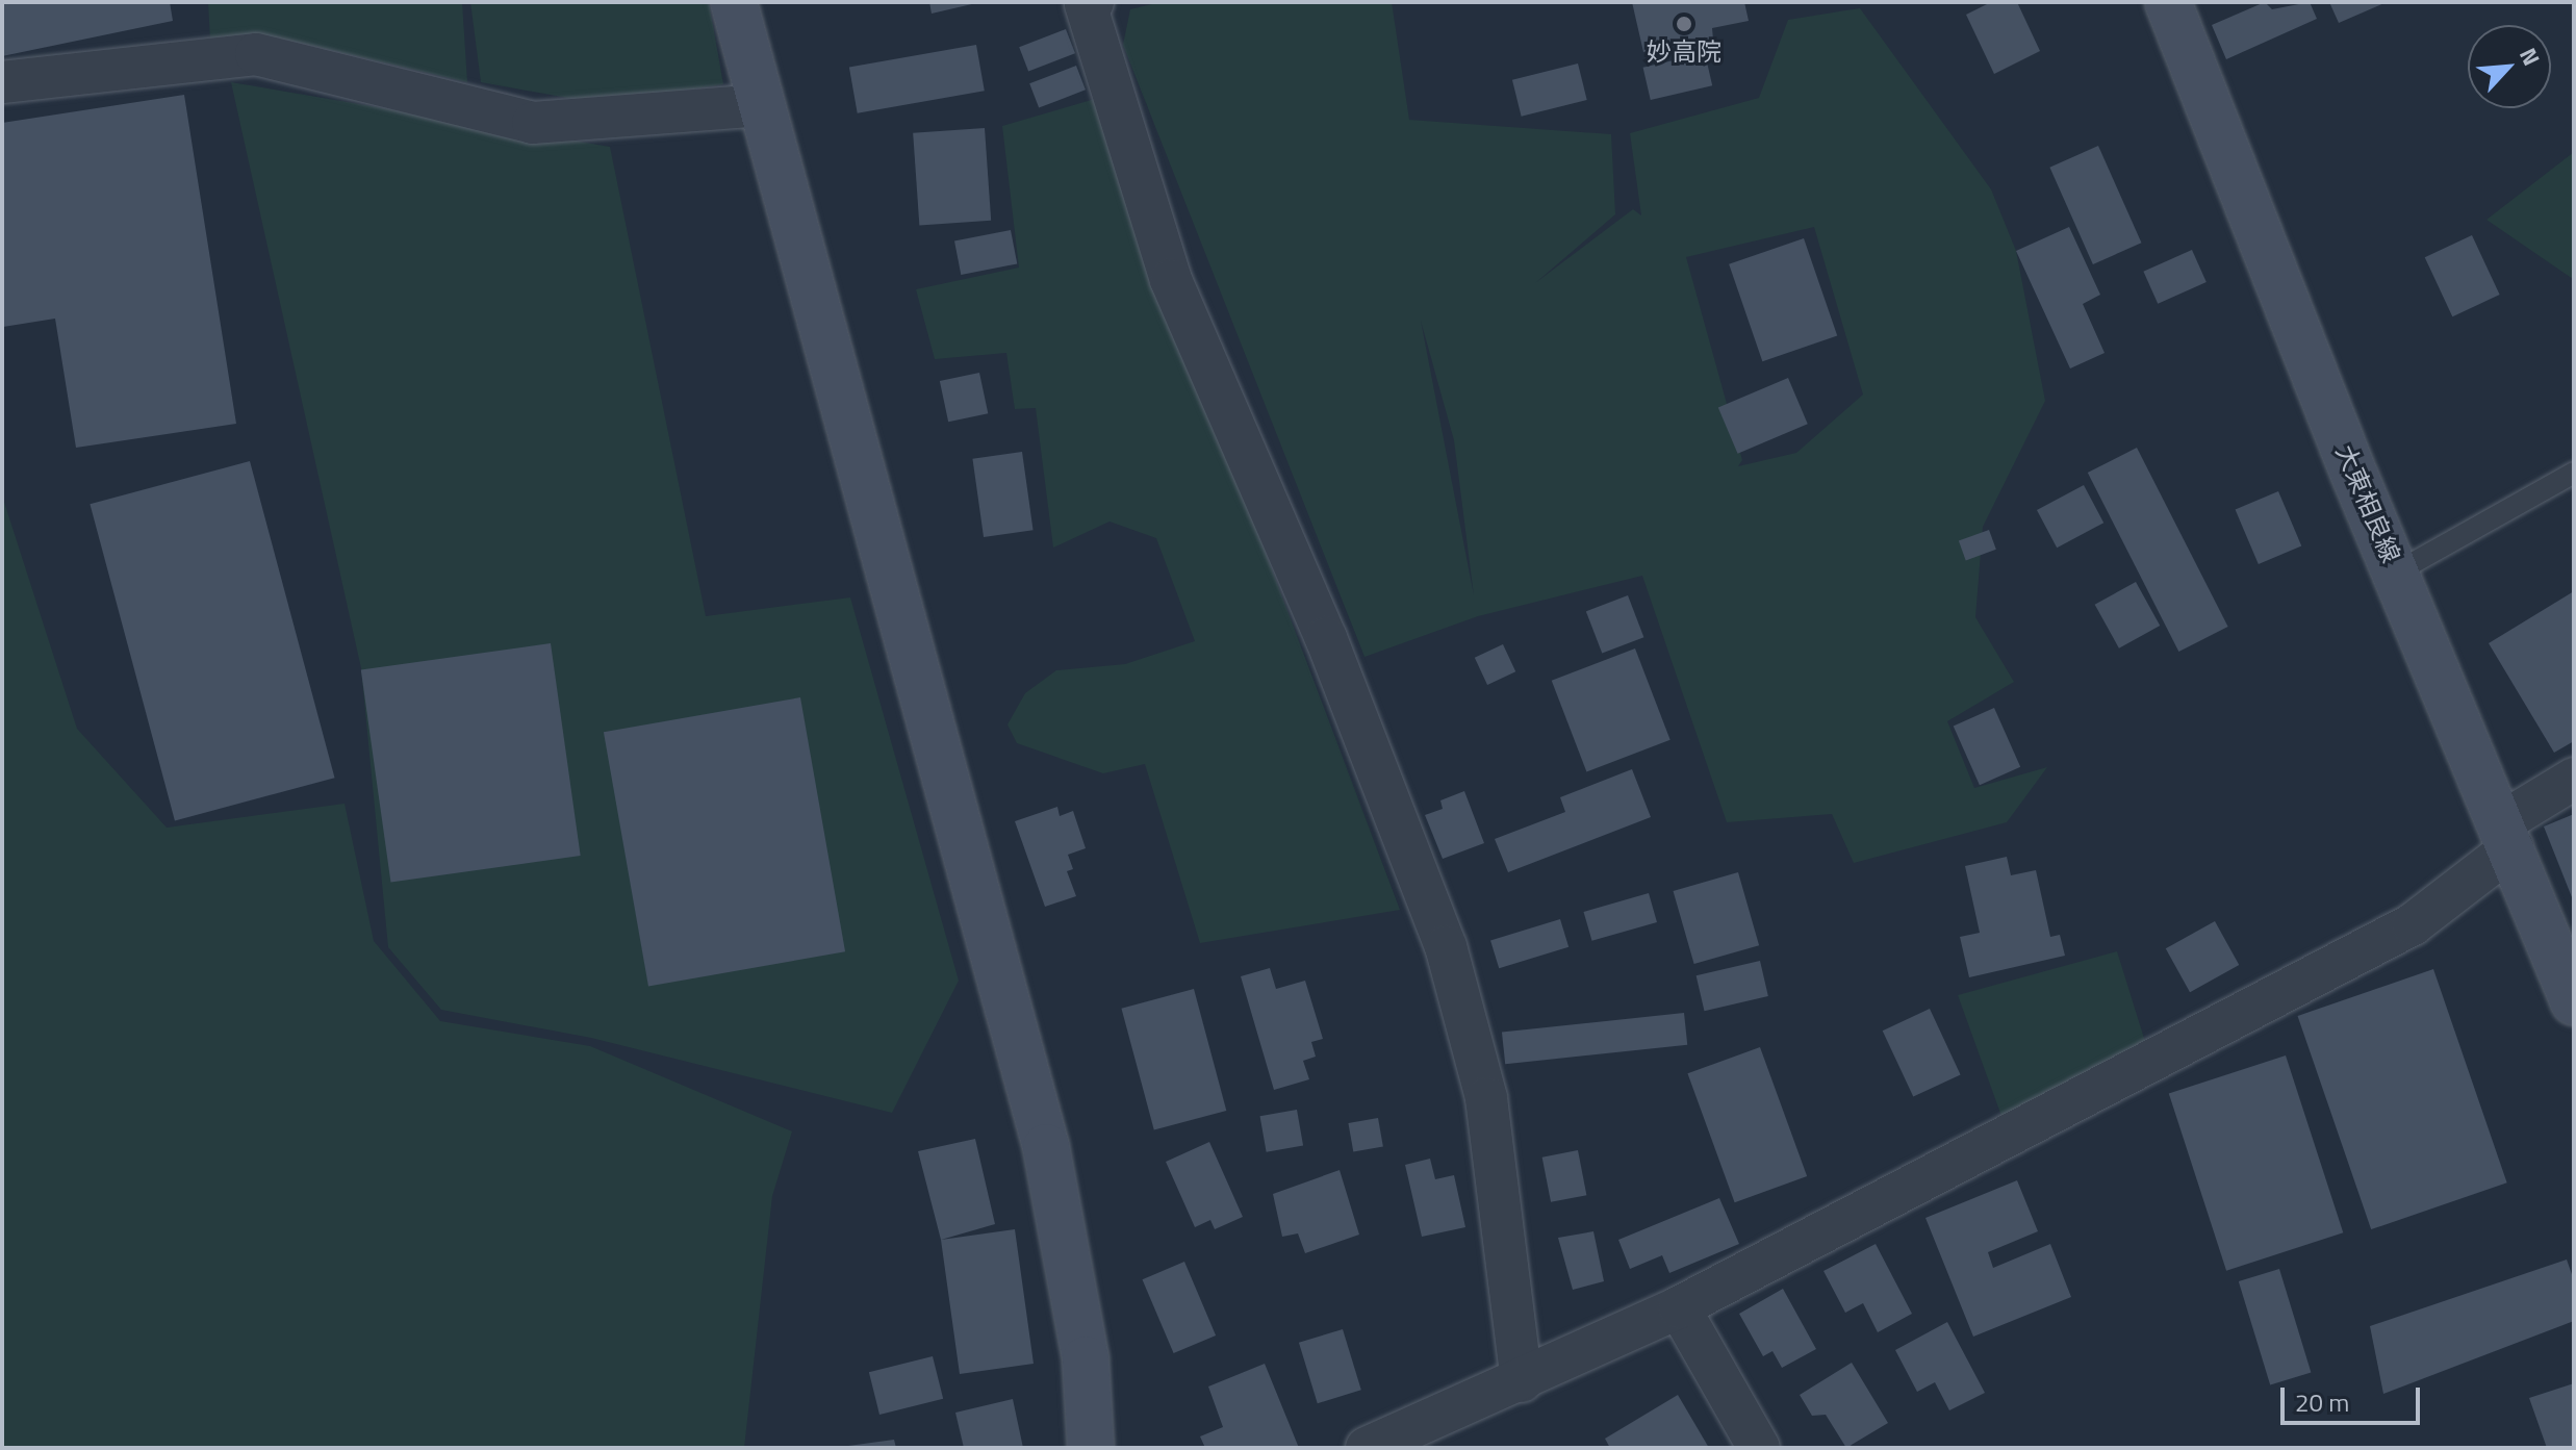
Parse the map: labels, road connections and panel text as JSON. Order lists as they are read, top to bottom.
{
  "streets": {
    "street": ["大東相良線"]
  },
  "places": ["妙高院"],
  "scale_bar": "20 m",
  "north": "top right"
}
